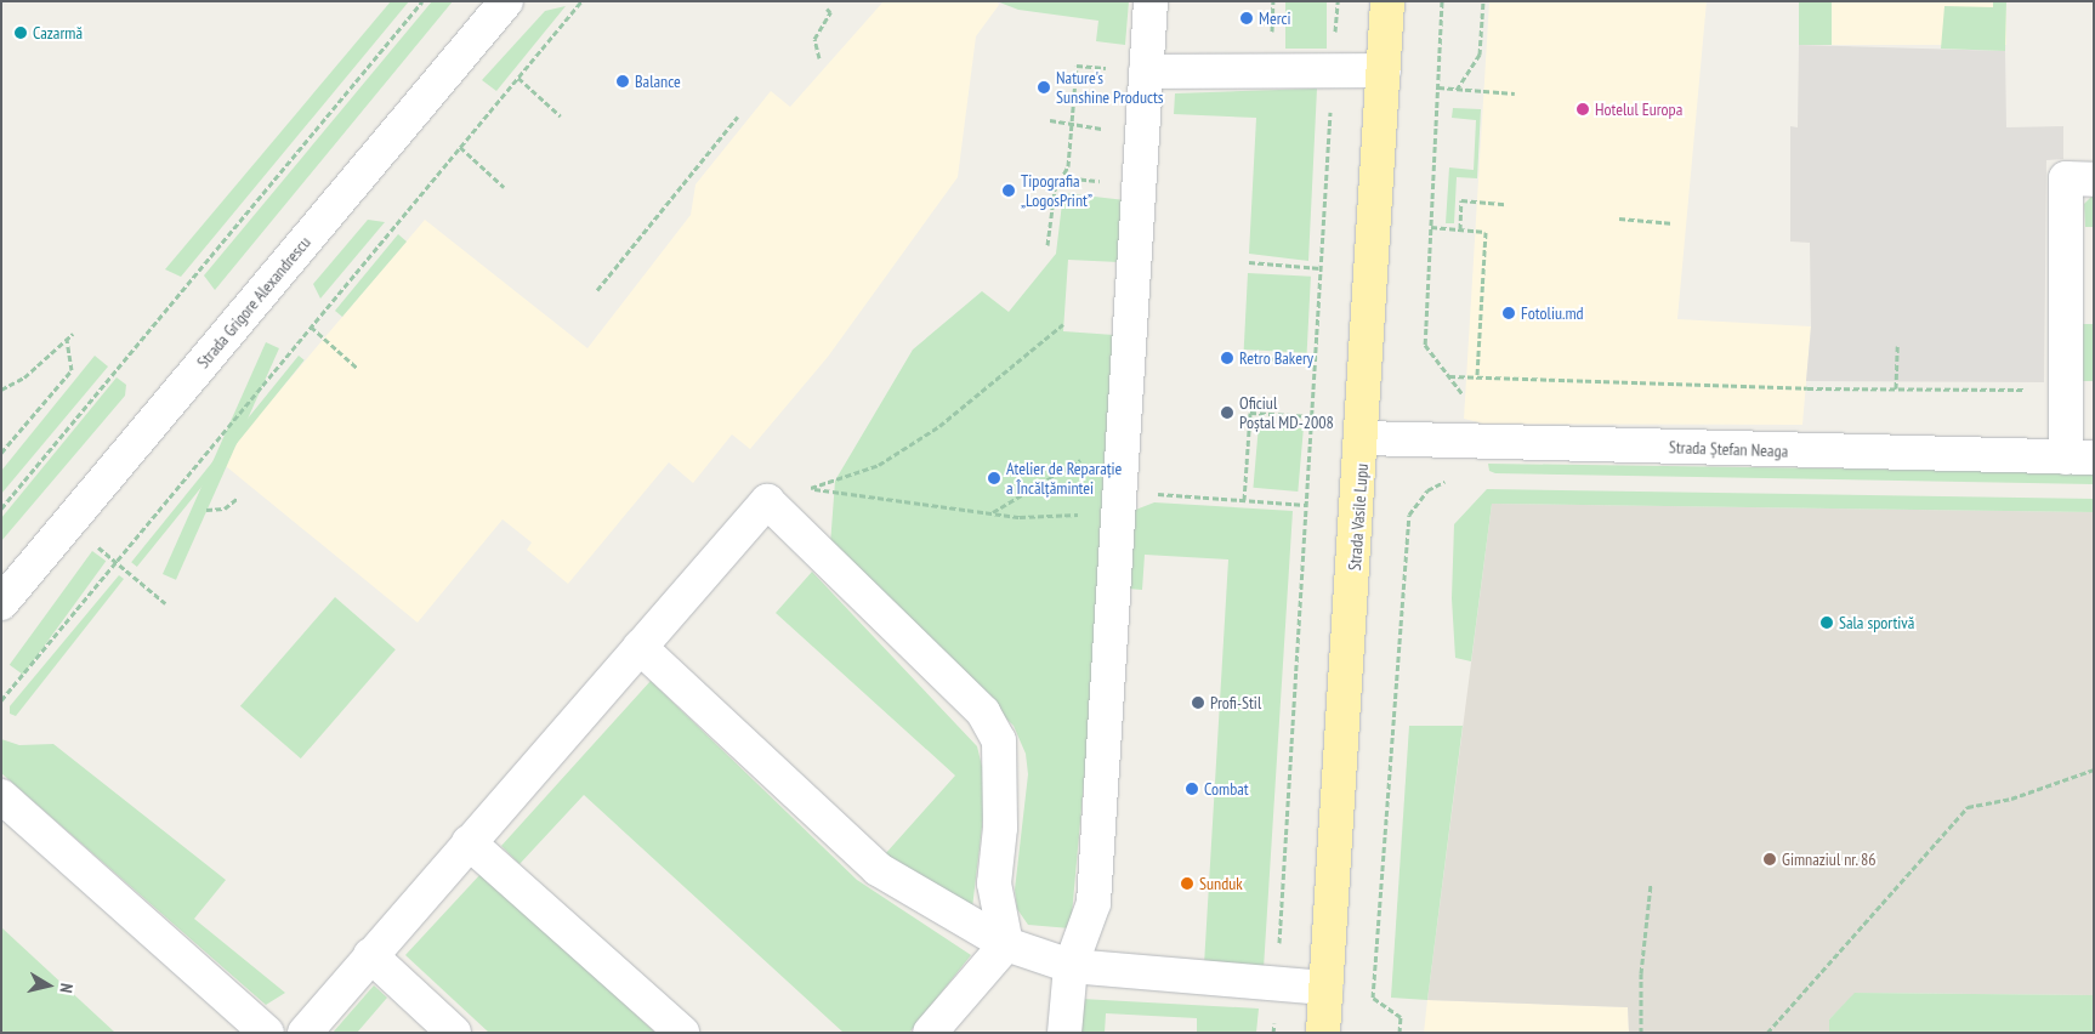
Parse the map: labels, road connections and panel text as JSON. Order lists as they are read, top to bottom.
{
  "streets": {
    "main road": ["Strada Vasile Lupu"],
    "street": ["Strada Grigore Alexandrescu", "Strada Ștefan Neaga"]
  },
  "crossings": [
    ["Strada Ștefan Neaga", "Strada Vasile Lupu"]
  ],
  "places": [
    "Merci",
    "Cazarmă",
    "Balance",
    "Nature's Sunshine Products",
    "Hotelul Europa",
    "Tipografia „LogosPrint”",
    "Fotoliu.md",
    "Retro Bakery",
    "Oficiul Poștal MD-2008",
    "Atelier de Reparație a Încălțămintei",
    "Sala sportivă",
    "Profi-Stil",
    "Combat",
    "Gimnaziul nr. 86",
    "Sunduk"
  ],
  "north": "right"
}
